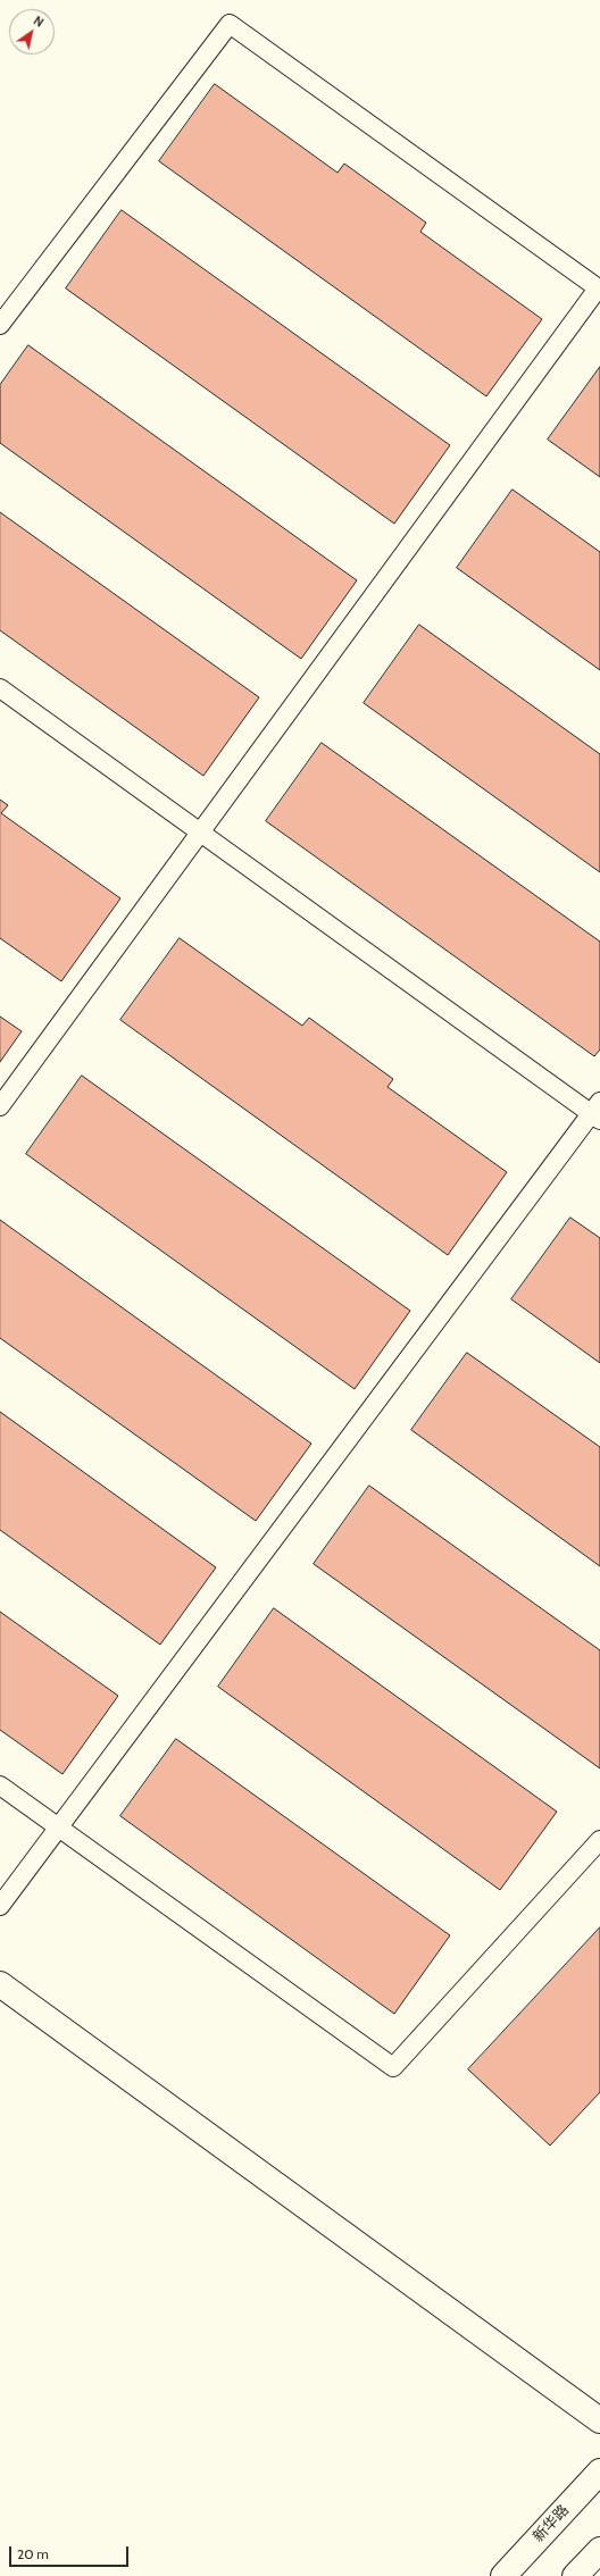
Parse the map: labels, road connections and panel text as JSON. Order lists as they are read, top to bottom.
{
  "streets": {
    "street": ["新华路"]
  },
  "scale_bar": "20 m",
  "north": "top right"
}
